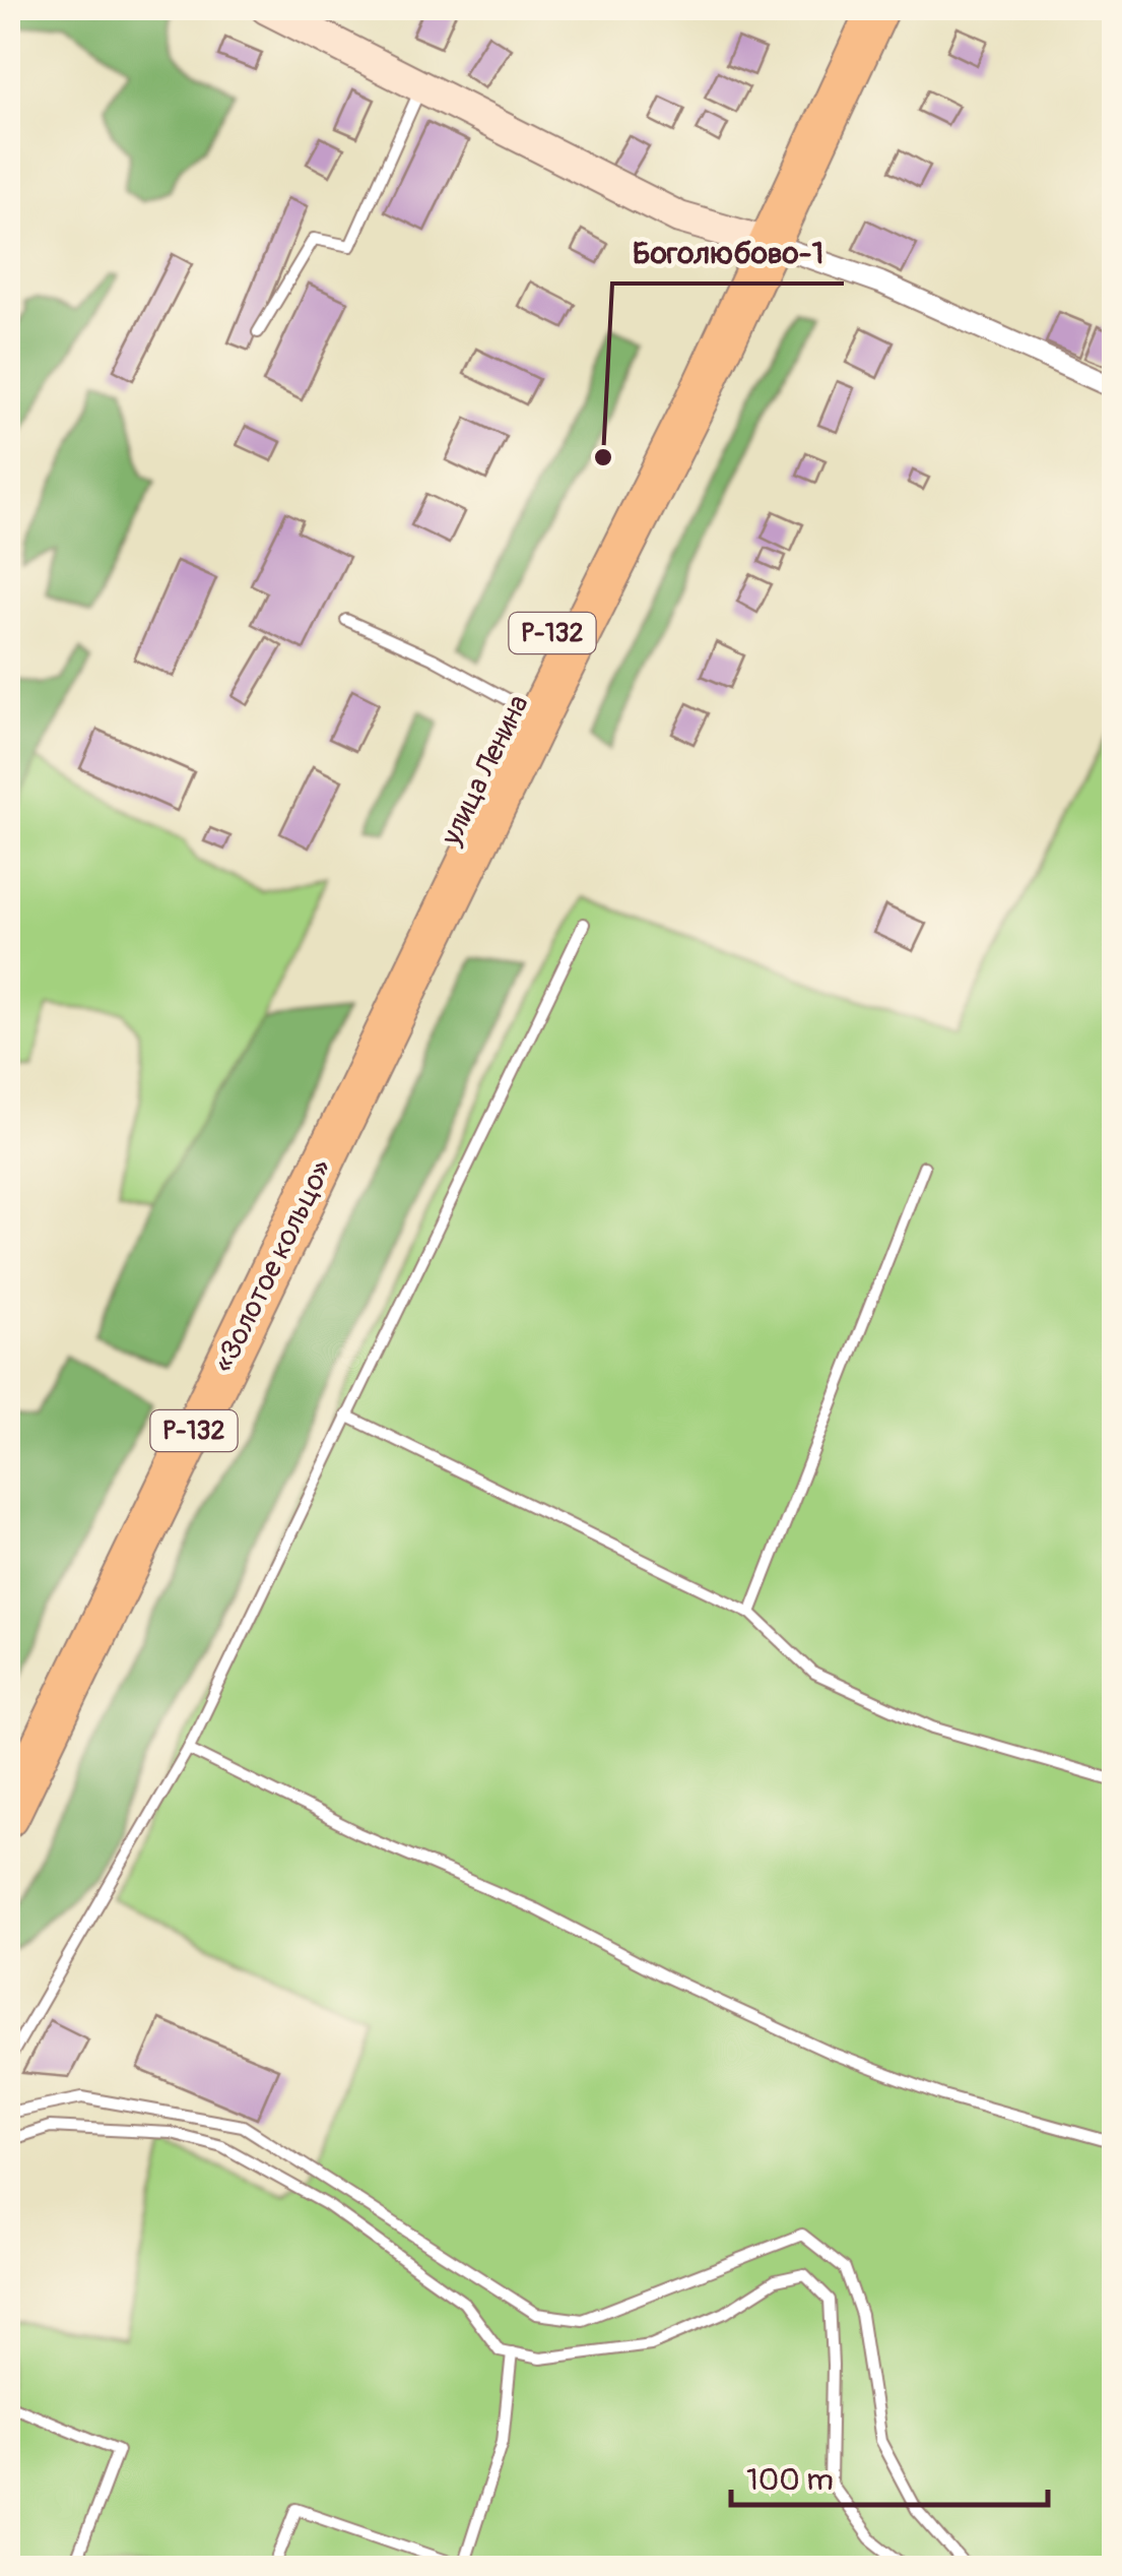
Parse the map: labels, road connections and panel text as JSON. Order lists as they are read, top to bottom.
{
  "streets": {
    "highway": ["Р-132", "улица Ленина", "«Золотое кольцо»"]
  },
  "crossings": [
    ["улица Ленина", "«Золотое кольцо»"]
  ],
  "places": ["Боголюбово-1"],
  "scale_bar": "100 m"
}
